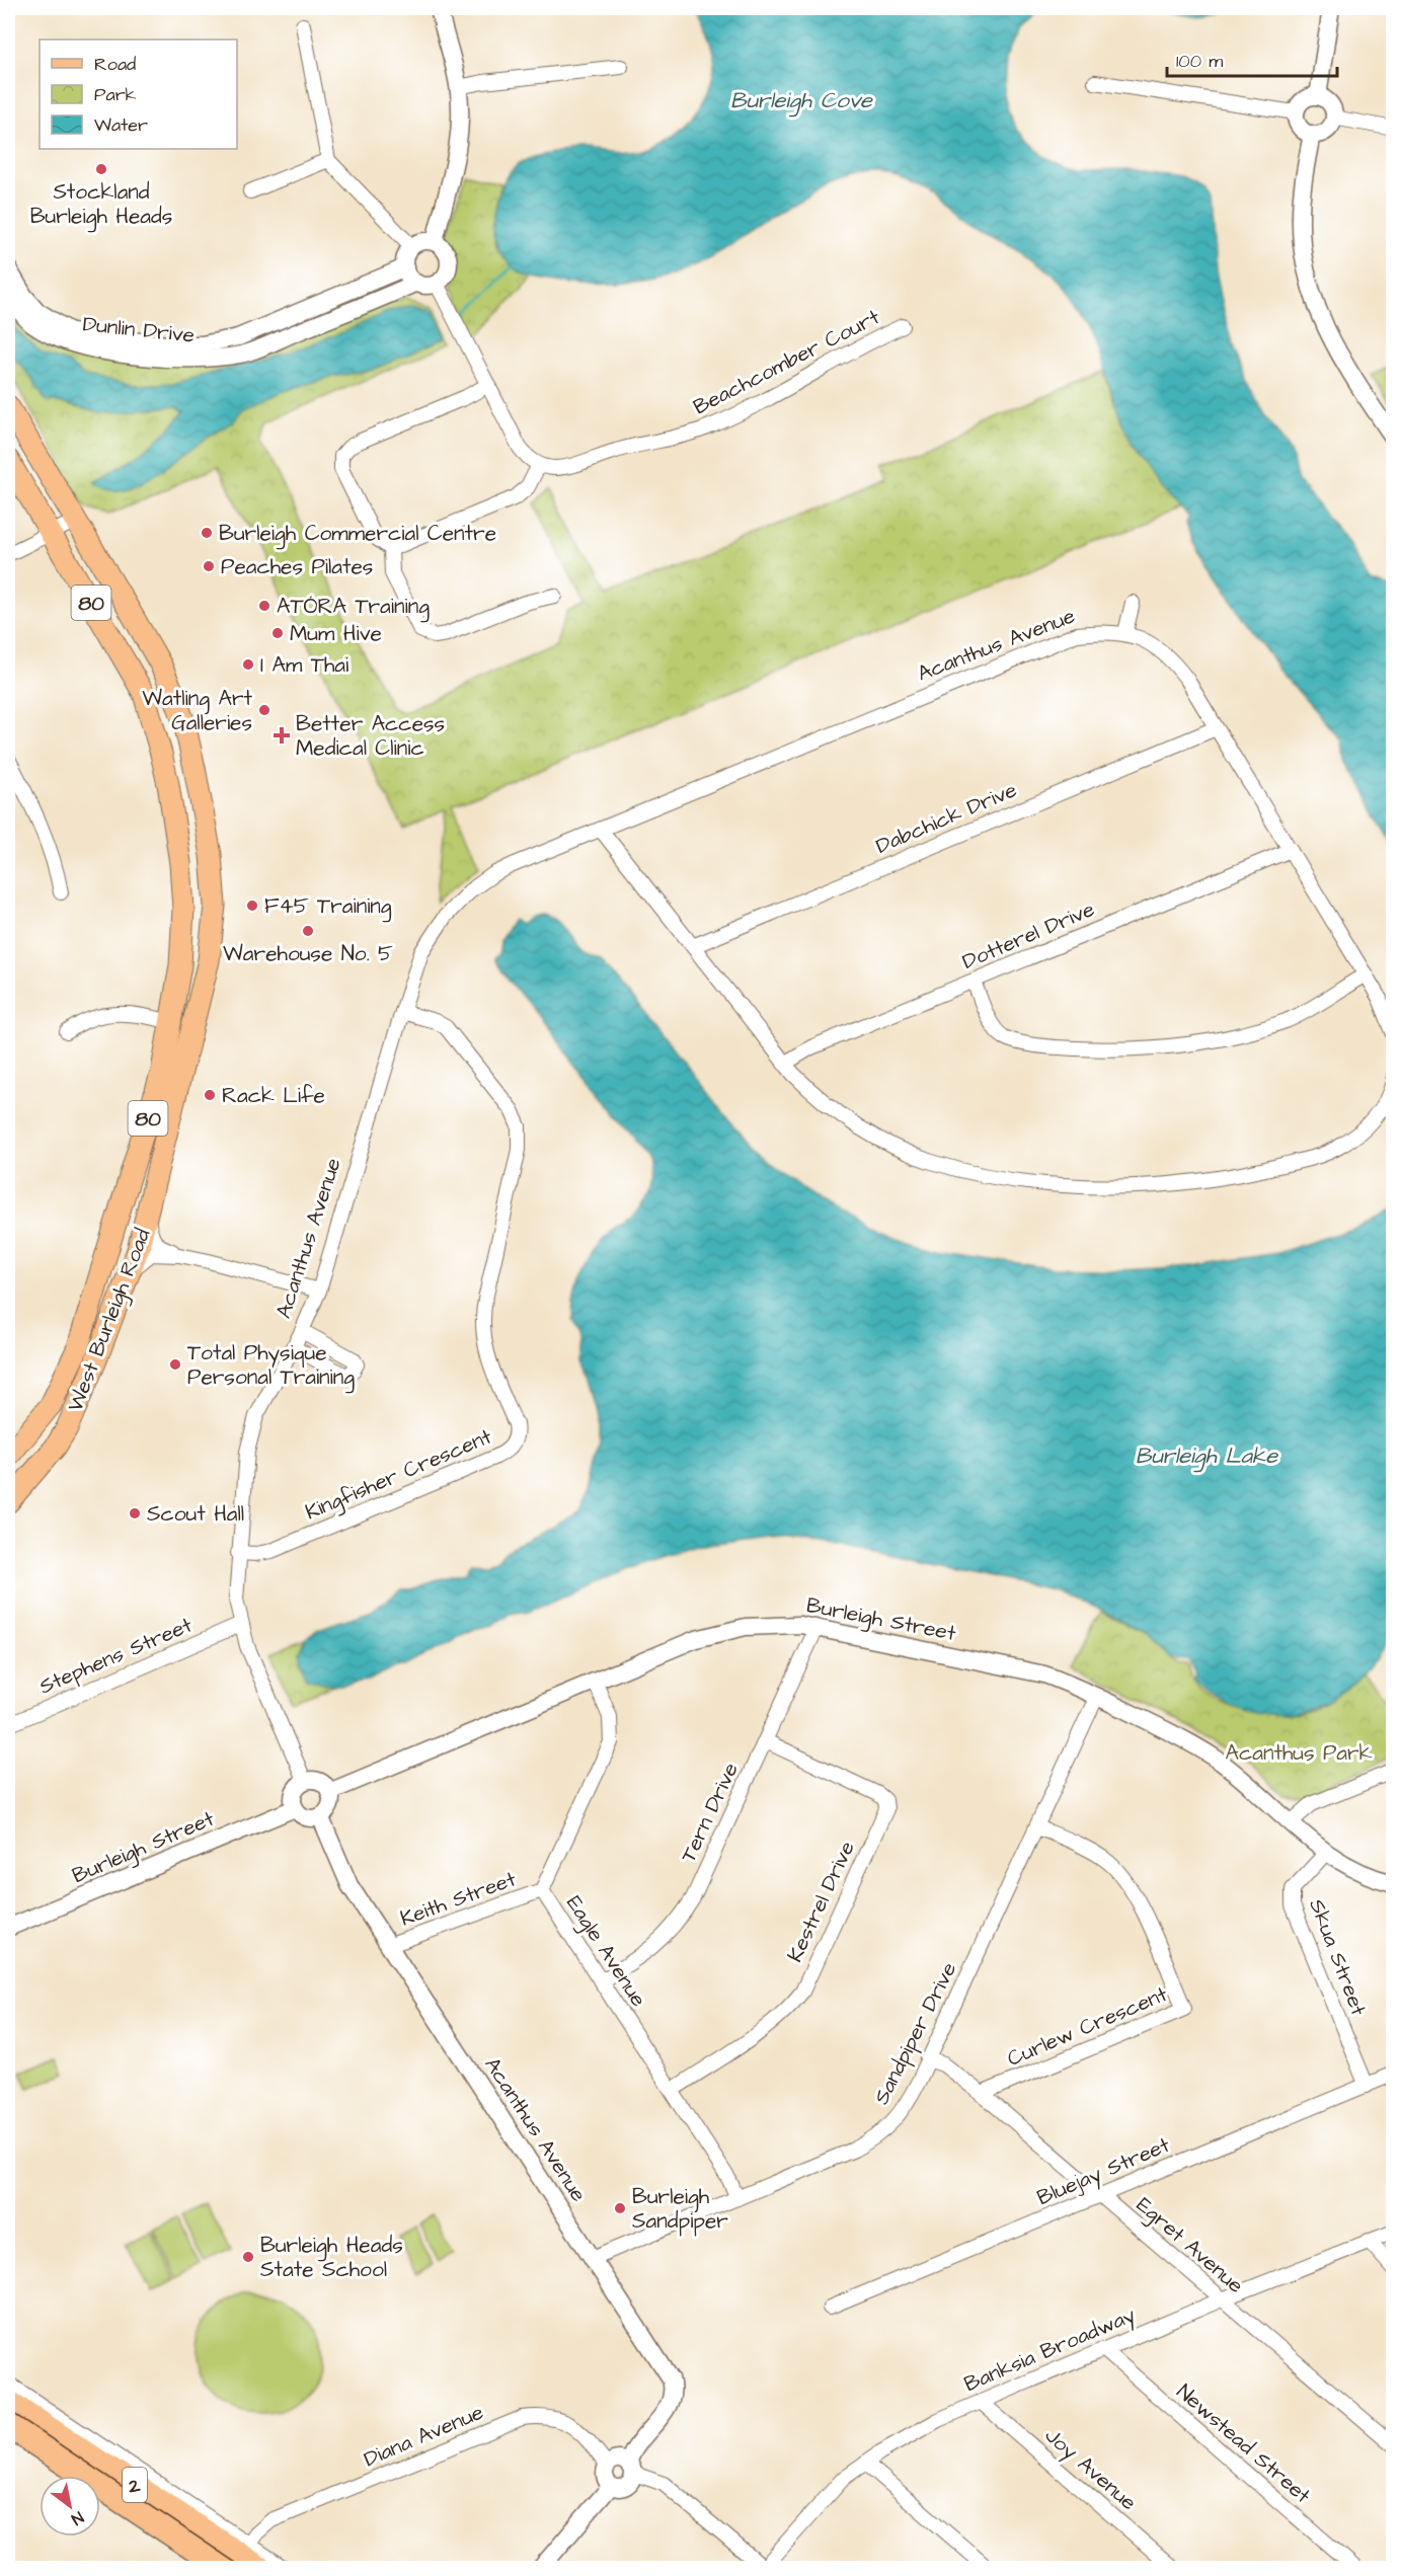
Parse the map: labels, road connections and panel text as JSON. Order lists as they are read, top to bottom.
{
  "streets": {
    "highway": ["2"],
    "main road": ["80", "West Burleigh Road"],
    "street": [
      "Dunlin Drive",
      "Beachcomber Court",
      "Acanthus Avenue",
      "Dabchick Drive",
      "Dotterel Drive",
      "Kingfisher Crescent",
      "Burleigh Street",
      "Stephens Street",
      "Tern Drive",
      "Keith Street",
      "Kestrel Drive",
      "Eagle Avenue",
      "Skua Street",
      "Curlew Crescent",
      "Sandpiper Drive",
      "Bluejay Street",
      "Egret Avenue",
      "Banksia Broadway",
      "Diana Avenue",
      "Newstead Street",
      "Joy Avenue"
    ]
  },
  "crossings": [
    ["Acanthus Avenue", "Dabchick Drive"],
    ["Acanthus Avenue", "Dotterel Drive"],
    ["Acanthus Avenue", "Kingfisher Crescent"],
    ["Acanthus Avenue", "Burleigh Street"],
    ["Acanthus Avenue", "Stephens Street"],
    ["Acanthus Avenue", "Keith Street"],
    ["Acanthus Avenue", "Sandpiper Drive"],
    ["Acanthus Avenue", "Diana Avenue"],
    ["Burleigh Street", "Tern Drive"],
    ["Burleigh Street", "Eagle Avenue"],
    ["Burleigh Street", "Skua Street"],
    ["Burleigh Street", "Sandpiper Drive"],
    ["Tern Drive", "Kestrel Drive"],
    ["Tern Drive", "Eagle Avenue"],
    ["Keith Street", "Eagle Avenue"],
    ["Kestrel Drive", "Eagle Avenue"],
    ["Eagle Avenue", "Sandpiper Drive"],
    ["Skua Street", "Bluejay Street"],
    ["Curlew Crescent", "Sandpiper Drive"],
    ["Curlew Crescent", "Egret Avenue"],
    ["Sandpiper Drive", "Egret Avenue"],
    ["Bluejay Street", "Egret Avenue"],
    ["Egret Avenue", "Banksia Broadway"],
    ["Banksia Broadway", "Newstead Street"],
    ["Banksia Broadway", "Joy Avenue"]
  ],
  "water": ["Burleigh Cove", "Burleigh Lake"],
  "parks": ["Acanthus Park"],
  "places": {
    "other": [
      "Stockland Burleigh Heads",
      "Burleigh Commercial Centre",
      "Peaches Pilates",
      "ATÓRA Training",
      "Mum Hive",
      "I Am Thai",
      "Watling Art Galleries",
      "F45 Training",
      "Warehouse No. 5",
      "Rack Life",
      "Total Physique Personal Training",
      "Scout Hall",
      "Burleigh Sandpiper",
      "Burleigh Heads State School"
    ],
    "health": ["Better Access Medical Clinic"]
  },
  "legend": ["Road", "Park", "Water"],
  "scale_bar": "100 m",
  "north": "bottom right"
}
